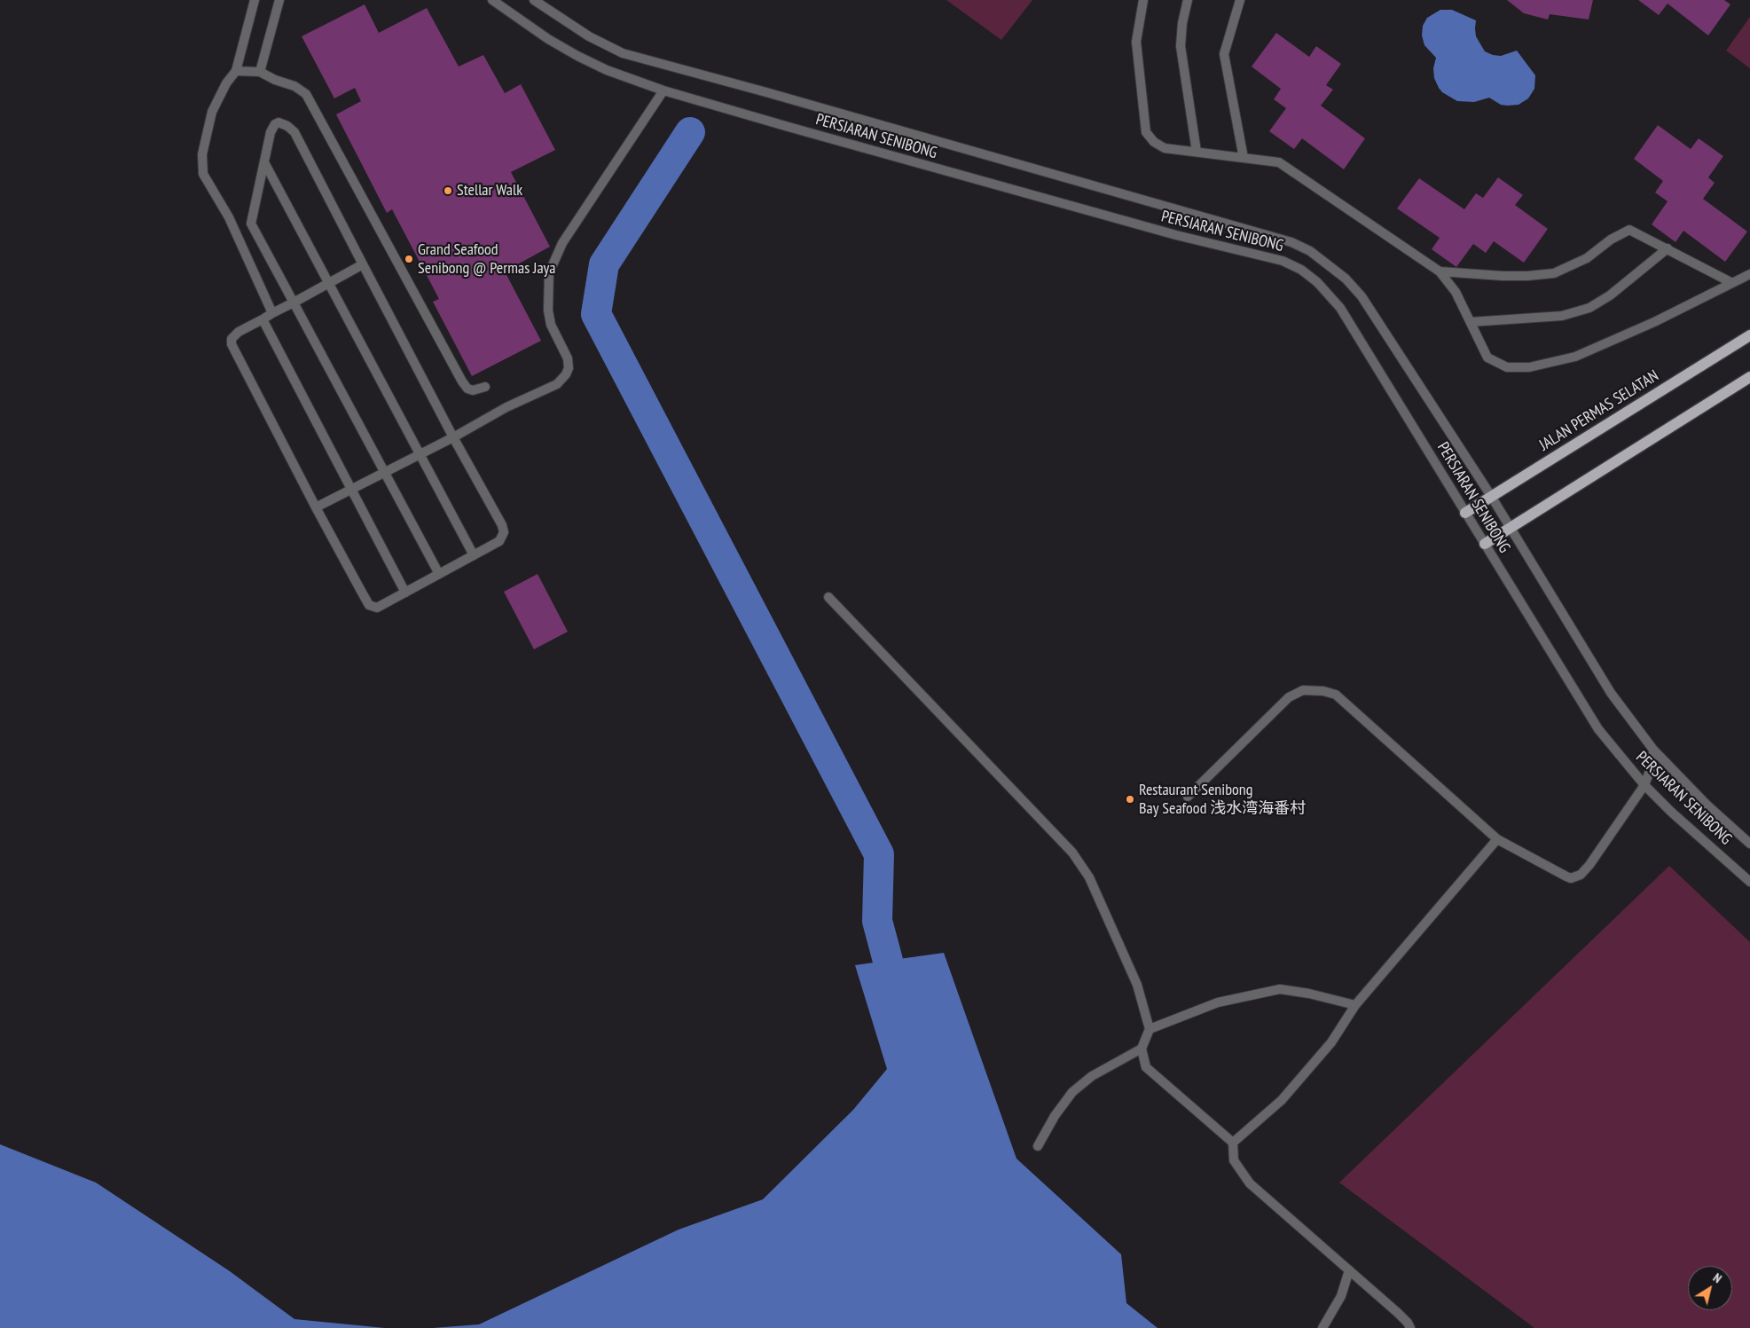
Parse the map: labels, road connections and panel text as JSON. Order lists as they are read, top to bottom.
{
  "streets": {
    "main road": ["JALAN PERMAS SELATAN"],
    "street": ["PERSIARAN SENIBONG"]
  },
  "crossings": [
    ["PERSIARAN SENIBONG", "JALAN PERMAS SELATAN"]
  ],
  "places": ["Stellar Walk", "Grand Seafood Senibong @ Permas Jaya", "Restaurant Senibong Bay Seafood 浅水湾海番村"],
  "north": "top right"
}
